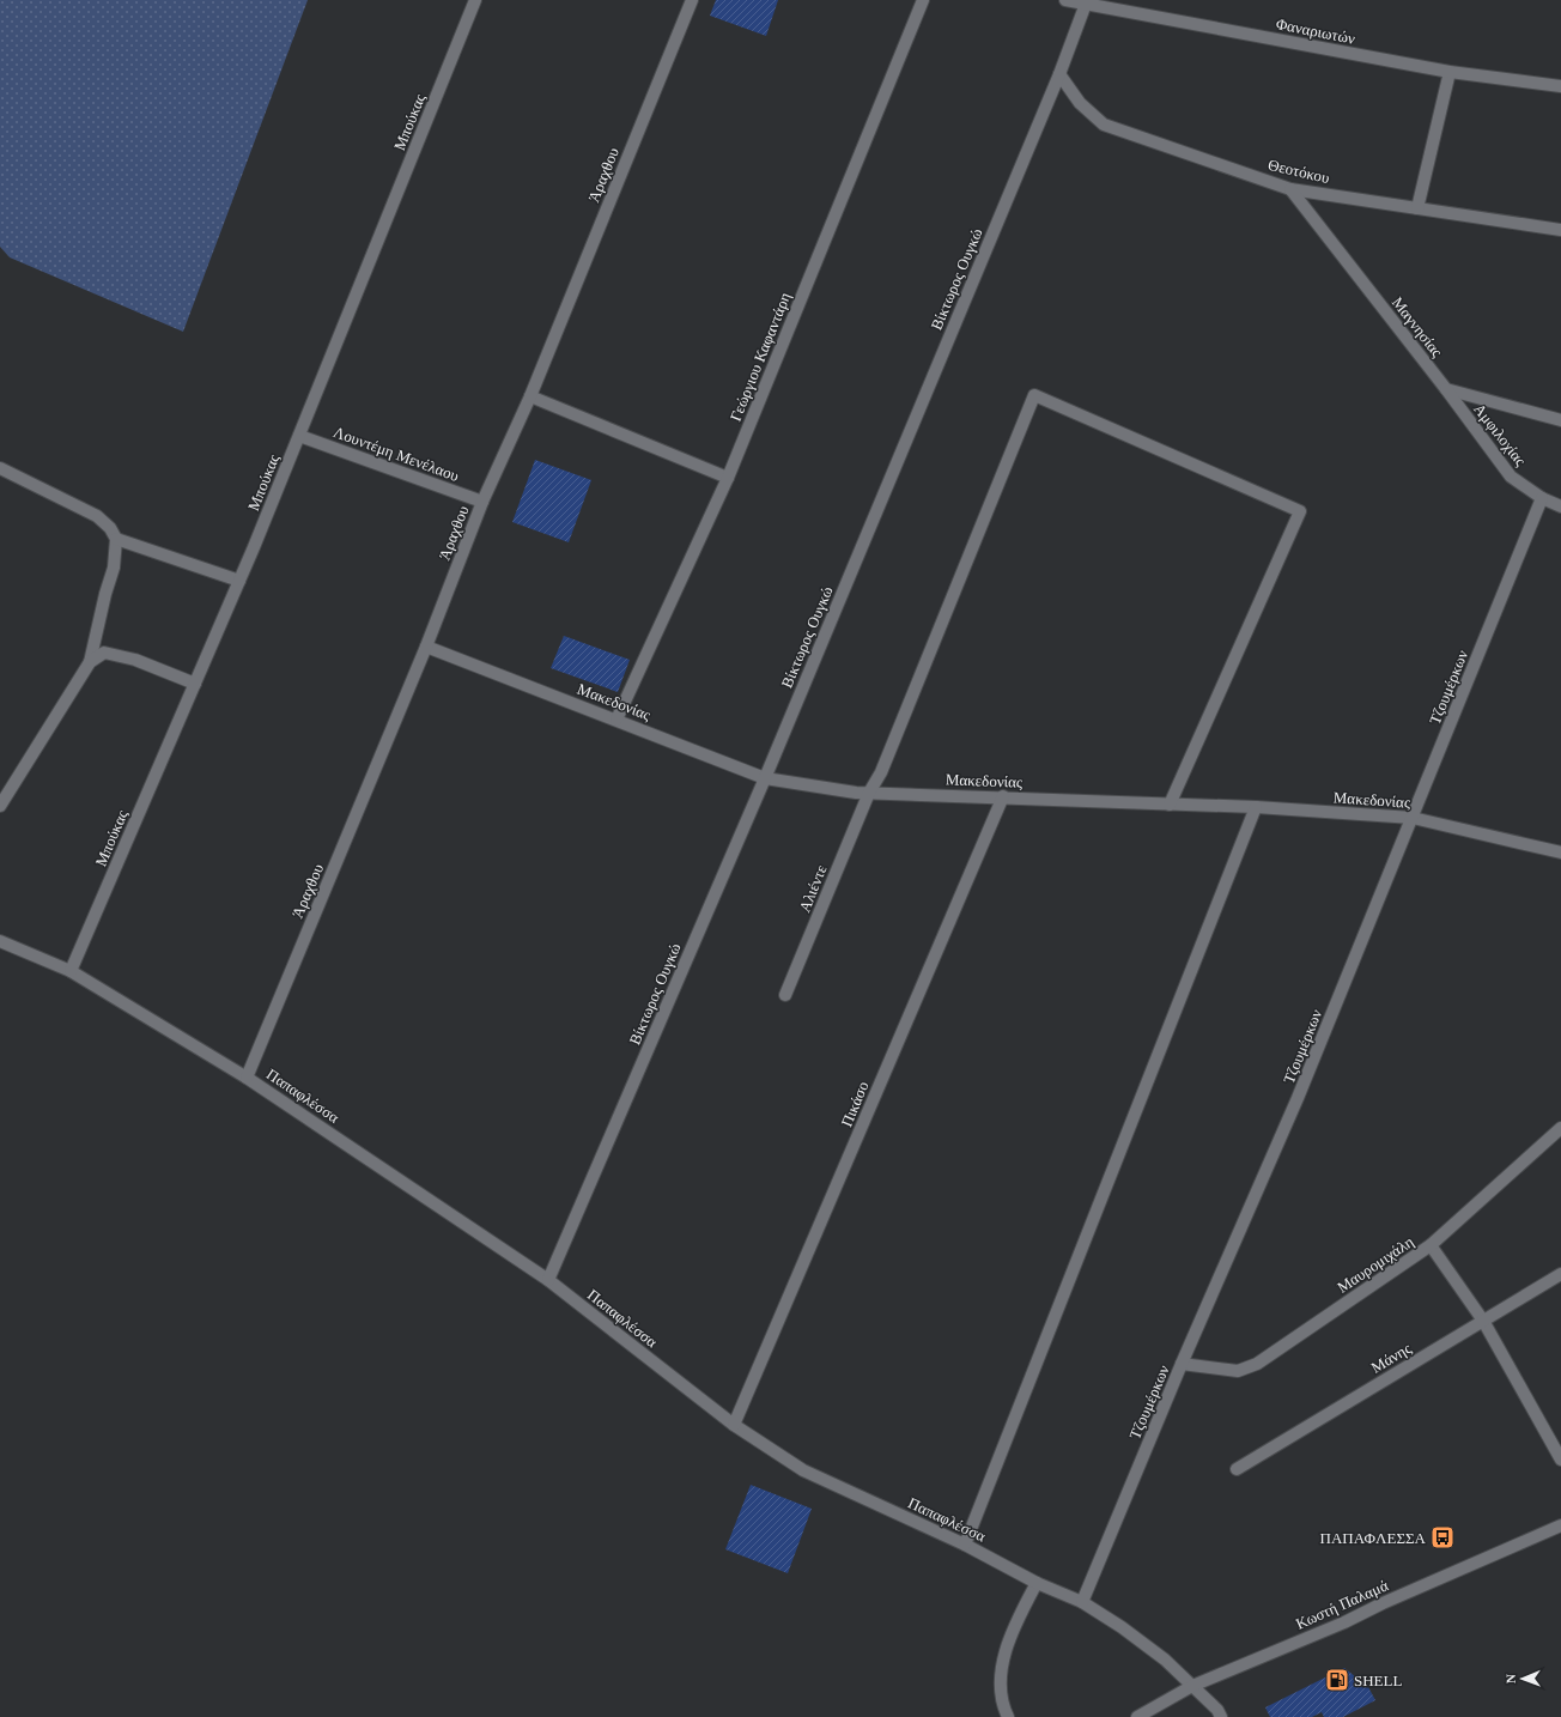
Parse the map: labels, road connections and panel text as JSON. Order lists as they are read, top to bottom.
{
  "streets": {
    "street": [
      "Φαναριωτών",
      "Μπούκας",
      "Θεοτόκου",
      "Άραχθου",
      "Βίκτωρος Ουγκώ",
      "Μαγνησίας",
      "Γεώργιου Καφαντάρη",
      "Αμφιλοχίας",
      "Λουντέμη Μενέλαου",
      "Τζουμέρκων",
      "Μακεδονίας",
      "Αλιέντε",
      "Παπαφλέσσα",
      "Πικάσο",
      "Μαυρομιχάλη",
      "Μάνης",
      "Κωστή Παλαμά"
    ]
  },
  "crossings": [
    ["Φαναριωτών", "Βίκτωρος Ουγκώ"],
    ["Μπούκας", "Λουντέμη Μενέλαου"],
    ["Μπούκας", "Παπαφλέσσα"],
    ["Θεοτόκου", "Βίκτωρος Ουγκώ"],
    ["Θεοτόκου", "Μαγνησίας"],
    ["Άραχθου", "Λουντέμη Μενέλαου"],
    ["Άραχθου", "Μακεδονίας"],
    ["Άραχθου", "Παπαφλέσσα"],
    ["Βίκτωρος Ουγκώ", "Μακεδονίας"],
    ["Βίκτωρος Ουγκώ", "Παπαφλέσσα"],
    ["Μαγνησίας", "Αμφιλοχίας"],
    ["Γεώργιου Καφαντάρη", "Μακεδονίας"],
    ["Αμφιλοχίας", "Τζουμέρκων"],
    ["Τζουμέρκων", "Μακεδονίας"],
    ["Τζουμέρκων", "Παπαφλέσσα"],
    ["Τζουμέρκων", "Μαυρομιχάλη"],
    ["Μακεδονίας", "Αλιέντε"],
    ["Μακεδονίας", "Πικάσο"],
    ["Παπαφλέσσα", "Πικάσο"],
    ["Παπαφλέσσα", "Κωστή Παλαμά"]
  ],
  "places": {
    "bus stop": ["ΠΑΠΑΦΛΕΣΣΑ"],
    "fuel station": ["SHELL"]
  },
  "north": "left"
}
